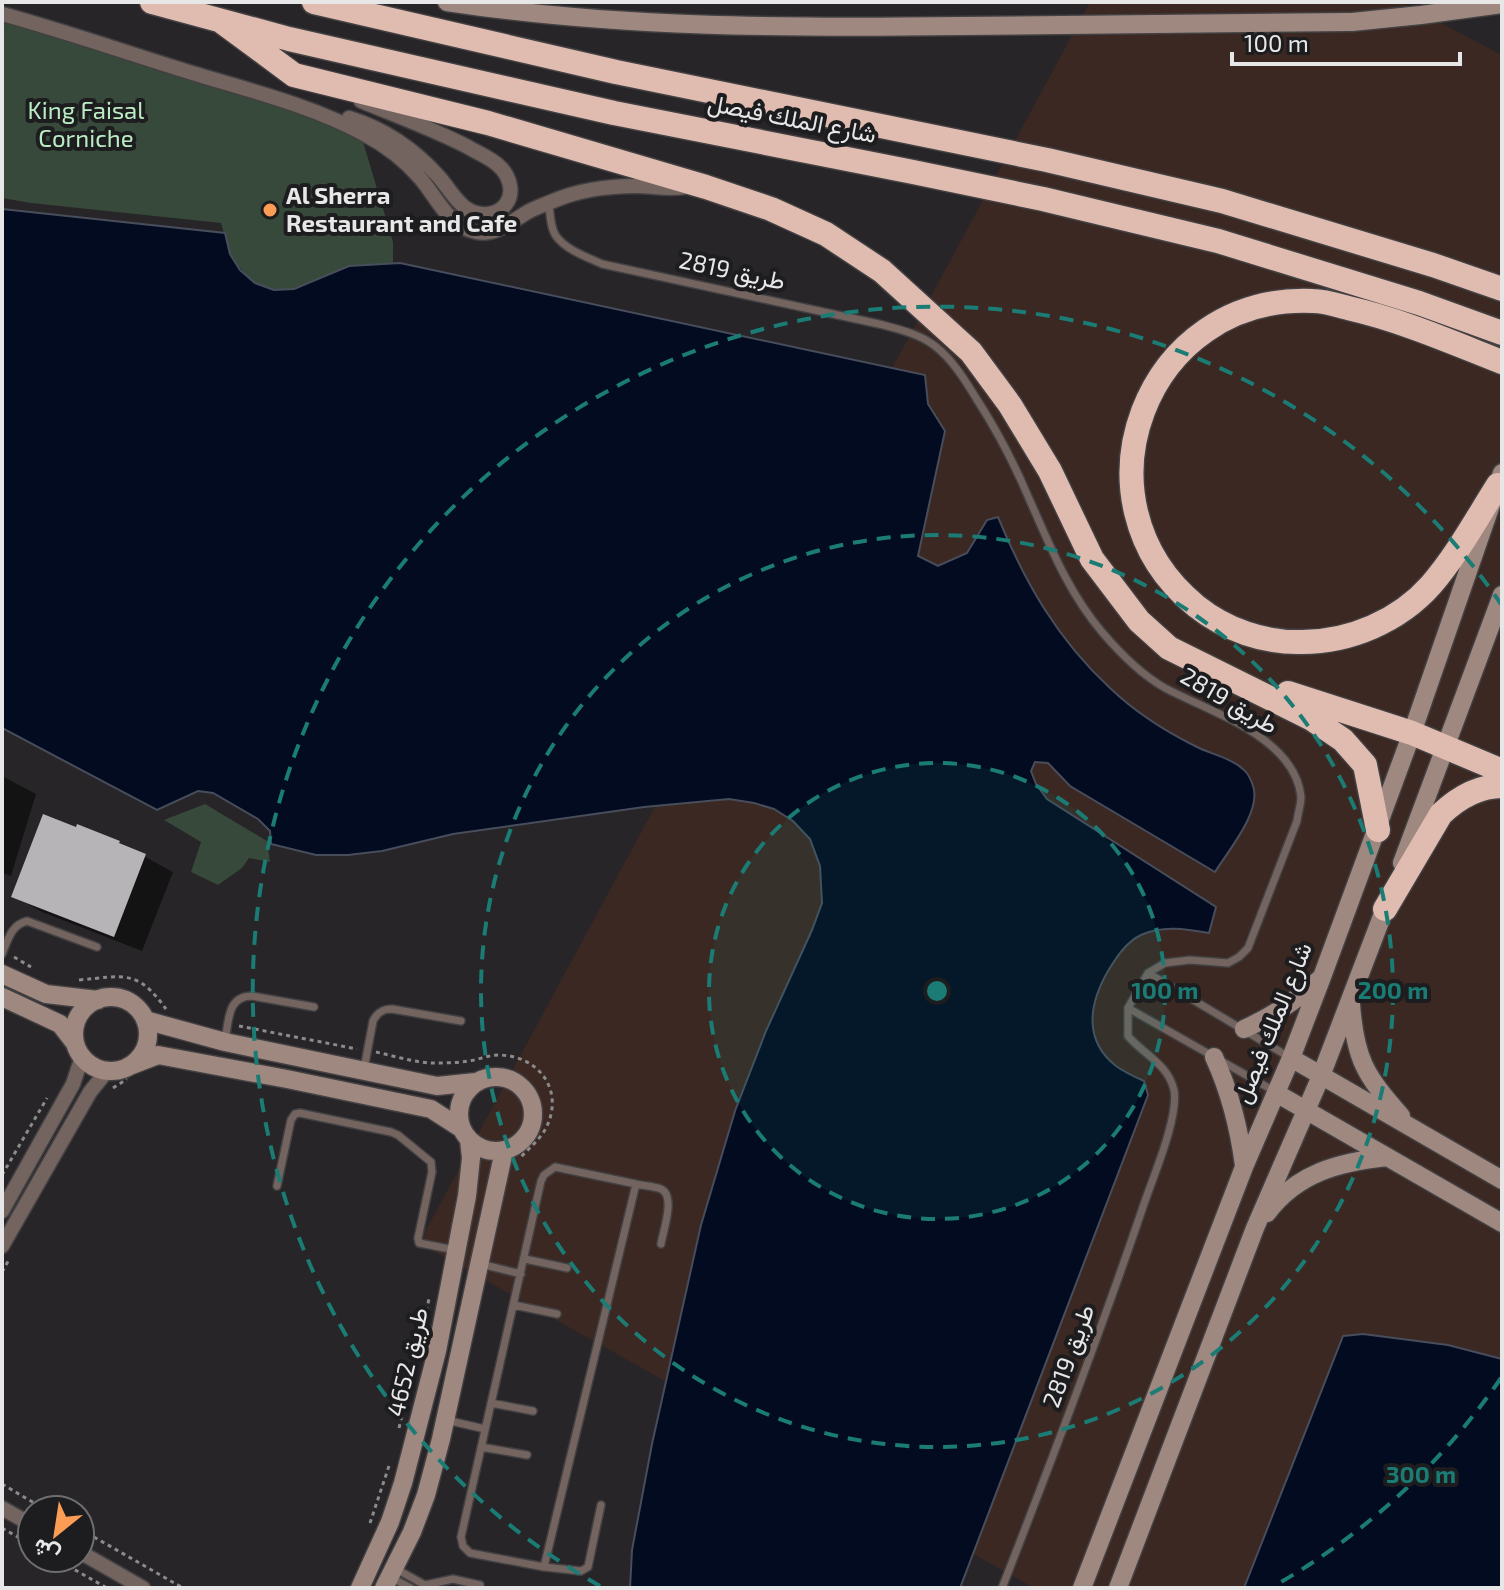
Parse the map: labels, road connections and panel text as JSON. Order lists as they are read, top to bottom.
{
  "streets": {
    "highway": ["شارع الملك فيصل"],
    "street": ["طريق 4652"],
    "lane": ["طريق 2819"]
  },
  "parks": ["King Faisal Corniche"],
  "places": ["Al Sherra Restaurant and Cafe"],
  "scale_bar": "100 m",
  "north": "bottom left",
  "rings": ["100 m", "200 m", "300 m"]
}
